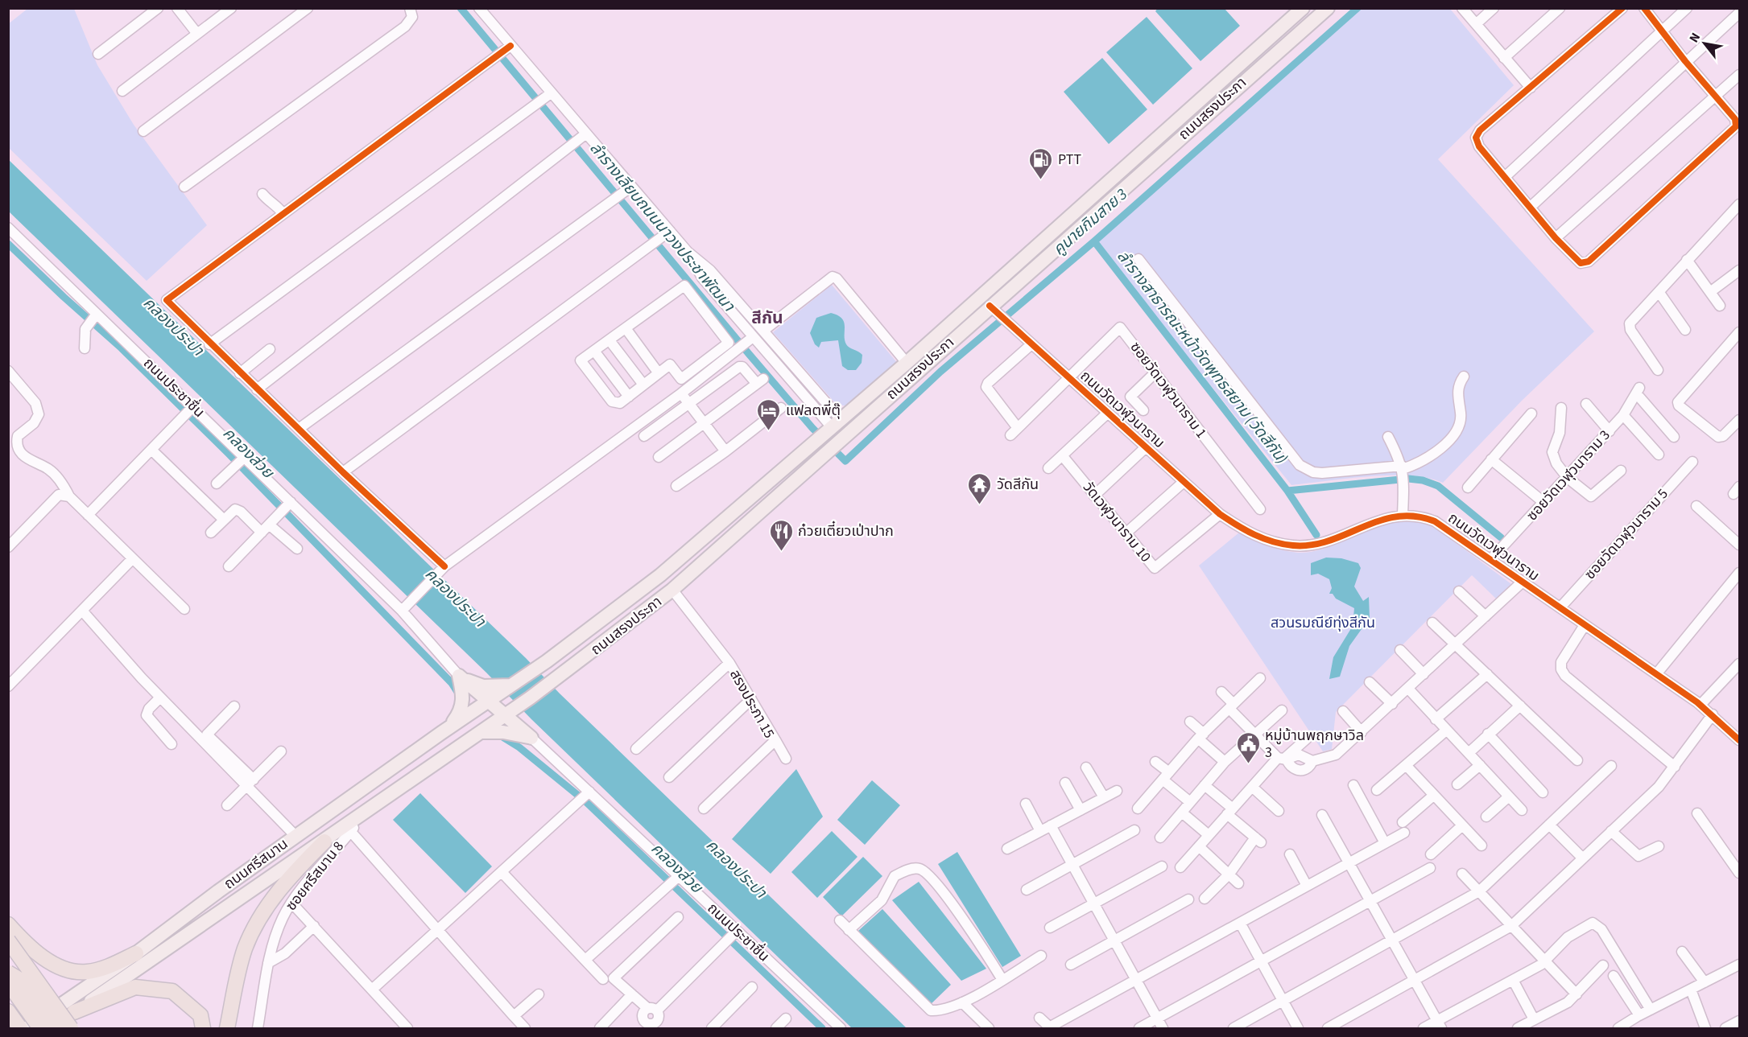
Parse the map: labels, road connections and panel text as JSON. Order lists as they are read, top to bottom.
{
  "streets": {
    "main road": ["ถนนสรงประภา", "ถนนศรีสมาน"],
    "street": [
      "ถนนประชาชื่น",
      "ซอยวัดเวฬุวนาราม 1",
      "ถนนวัดเวฬุวนาราม",
      "ซอยวัดเวฬุวนาราม 3",
      "วัดเวฬุวนาราม 10",
      "ซอยวัดเวฬุวนาราม 5",
      "สรงประภา 15",
      "ซอยศรีสมาน 8"
    ]
  },
  "crossings": [
    ["ถนนสรงประภา", "ถนนวัดเวฬุวนาราม"],
    ["ถนนสรงประภา", "สรงประภา 15"],
    ["ถนนสรงประภา", "ถนนศรีสมาน"],
    ["ซอยวัดเวฬุวนาราม 1", "ถนนวัดเวฬุวนาราม"],
    ["ถนนวัดเวฬุวนาราม", "ซอยวัดเวฬุวนาราม 3"],
    ["ถนนวัดเวฬุวนาราม", "วัดเวฬุวนาราม 10"],
    ["ถนนวัดเวฬุวนาราม", "ซอยวัดเวฬุวนาราม 5"],
    ["ถนนศรีสมาน", "ซอยศรีสมาน 8"]
  ],
  "districts": ["สีกัน"],
  "water": [
    "คูนายกิมสาย 3",
    "ลำรางเลียบถนนนาวงประชาพัฒนา",
    "คลองประปา",
    "ลำรางสาธารณะหน้าวัดพุทธสยาม (วัดสีกัน)",
    "คลองส่วย"
  ],
  "parks": ["สวนรมณีย์ทุ่งสีกัน"],
  "places": {
    "fuel station": ["PTT"],
    "hotel": ["แฟลตพี่ตุ๊"],
    "temple": ["วัดสีกัน"],
    "restaurant": ["ก๋วยเตี๋ยวเป่าปาก"],
    "public building": ["หมู่บ้านพฤกษาวิล 3"]
  },
  "north": "top left"
}
